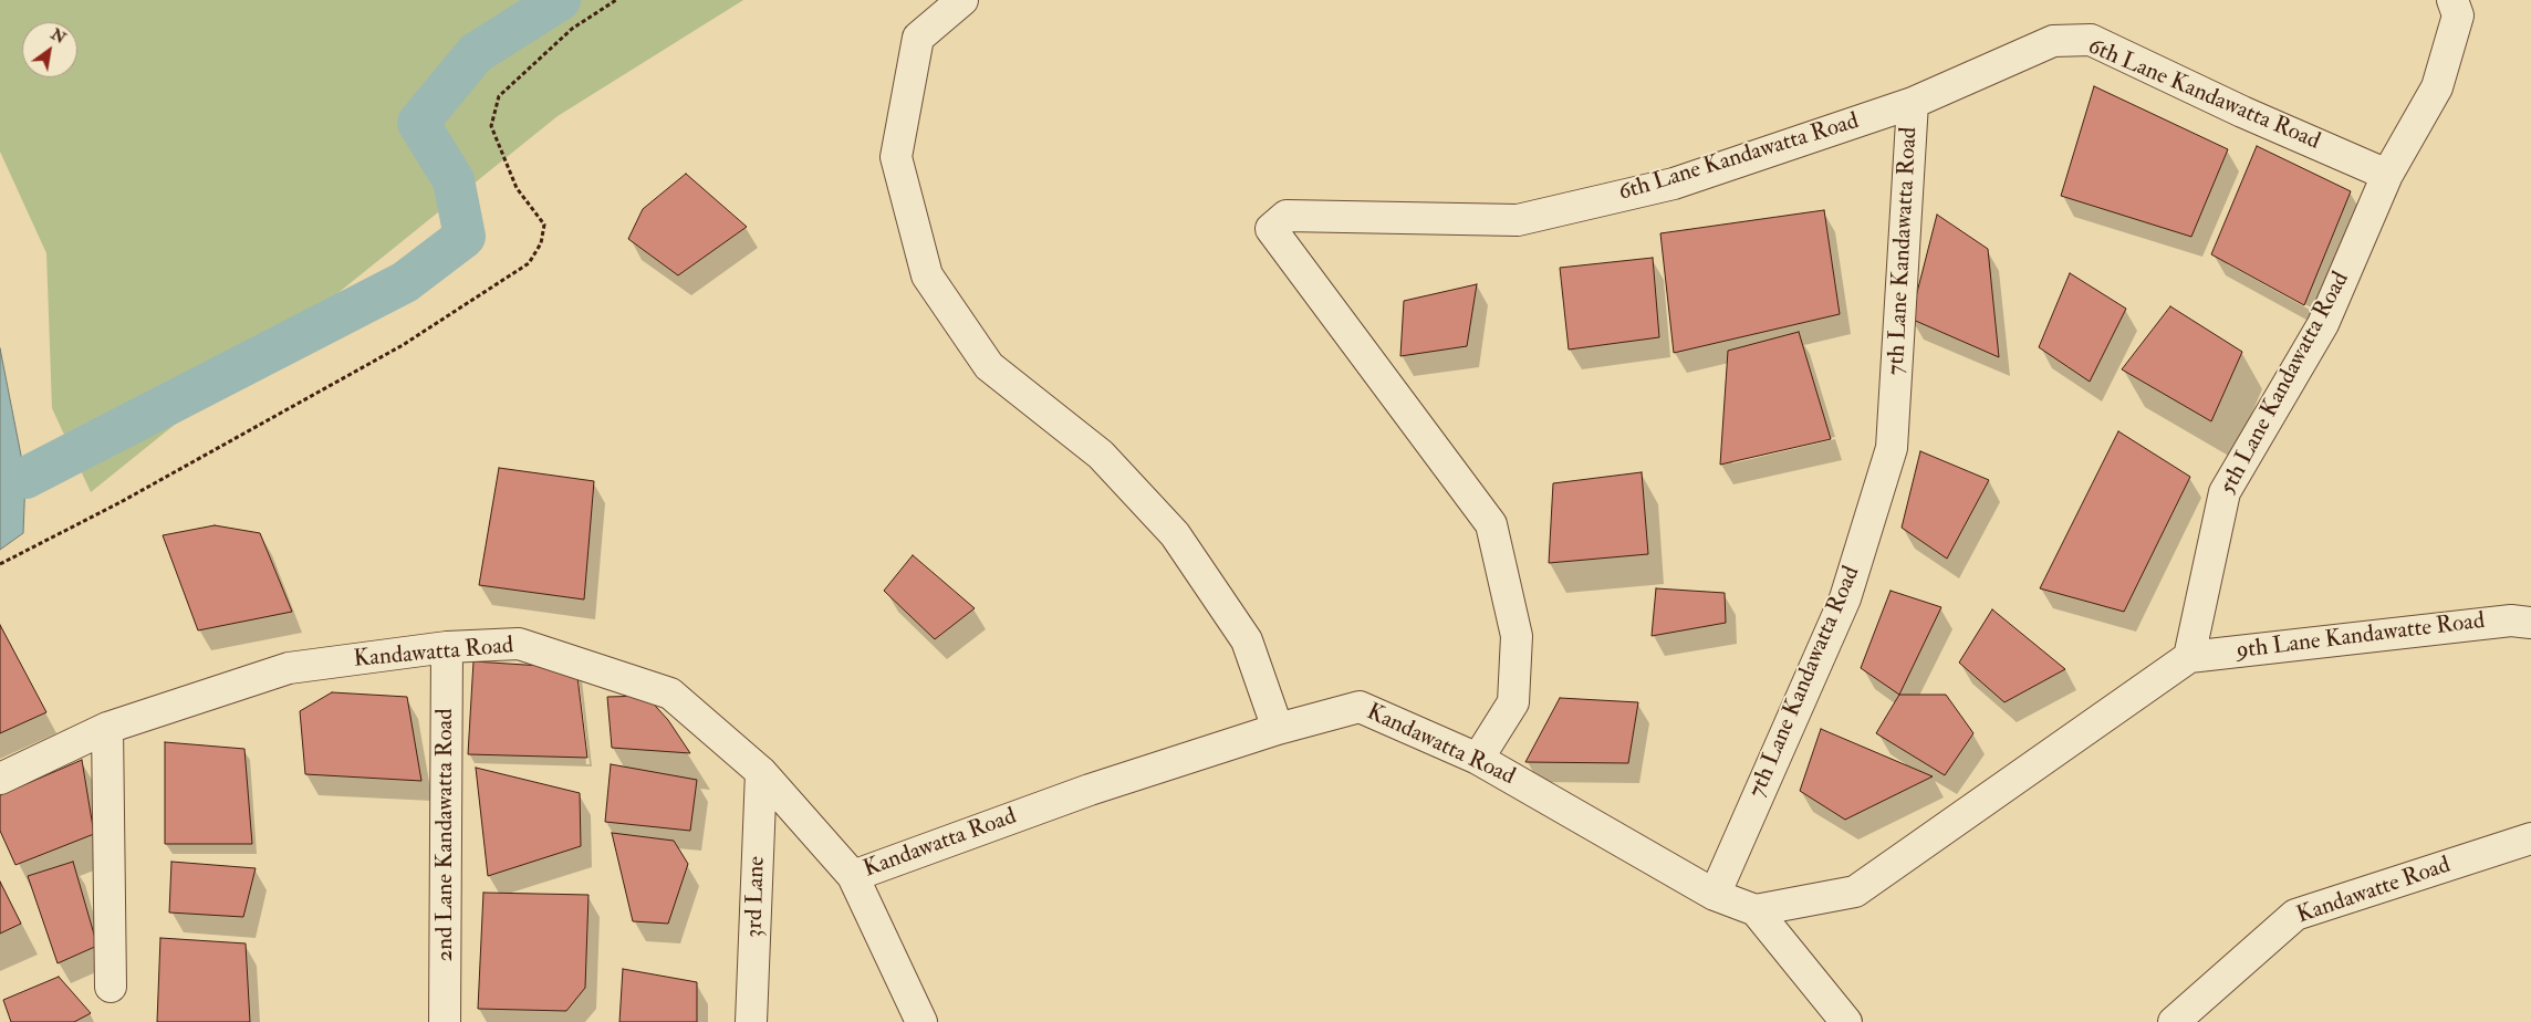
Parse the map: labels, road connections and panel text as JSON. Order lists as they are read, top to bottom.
{
  "streets": {
    "street": [
      "6th Lane Kandawatta Road",
      "7th Lane Kandawatta Road",
      "5th Lane Kandawatta Road",
      "9th Lane Kandawatte Road",
      "Kandawatta Road",
      "2nd Lane Kandawatta Road",
      "Kandawatte Road",
      "3rd Lane"
    ]
  },
  "crossings": [
    ["6th Lane Kandawatta Road", "7th Lane Kandawatta Road"],
    ["6th Lane Kandawatta Road", "5th Lane Kandawatta Road"],
    ["6th Lane Kandawatta Road", "Kandawatta Road"],
    ["7th Lane Kandawatta Road", "Kandawatta Road"],
    ["5th Lane Kandawatta Road", "9th Lane Kandawatte Road"],
    ["Kandawatta Road", "2nd Lane Kandawatta Road"],
    ["Kandawatta Road", "3rd Lane"]
  ],
  "north": "top right"
}
